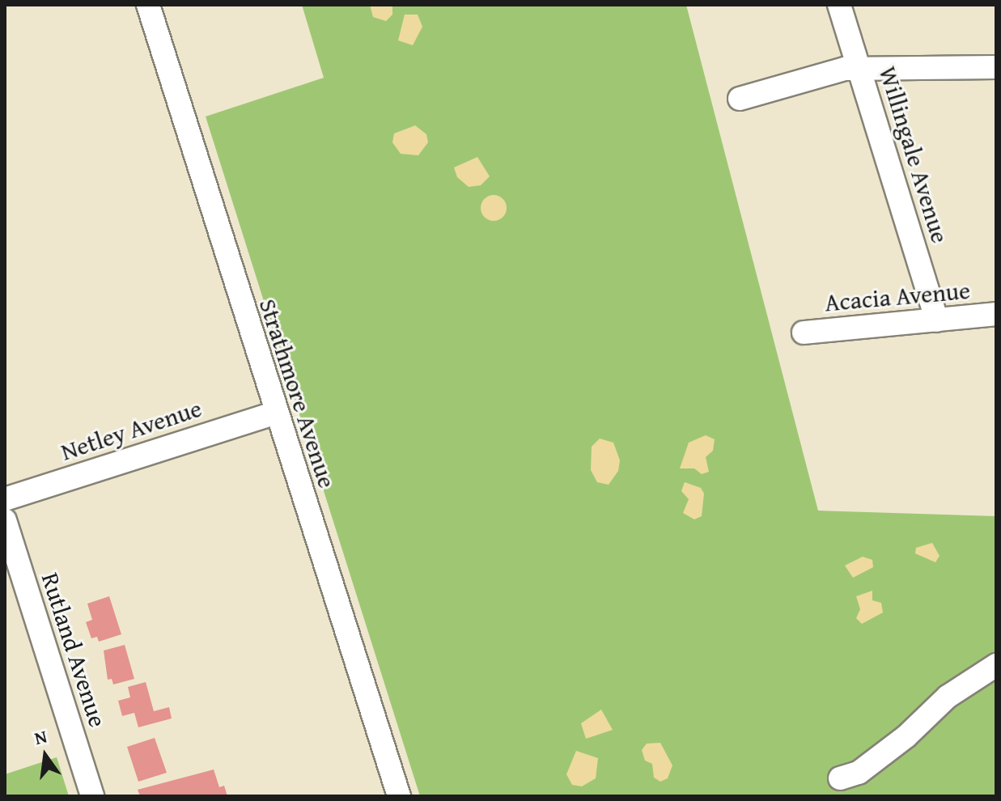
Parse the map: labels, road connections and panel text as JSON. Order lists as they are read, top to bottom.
{
  "streets": {
    "street": [
      "Willingale Avenue",
      "Acacia Avenue",
      "Strathmore Avenue",
      "Netley Avenue",
      "Rutland Avenue"
    ]
  },
  "crossings": [
    ["Willingale Avenue", "Acacia Avenue"],
    ["Strathmore Avenue", "Netley Avenue"]
  ],
  "north": "top"
}
